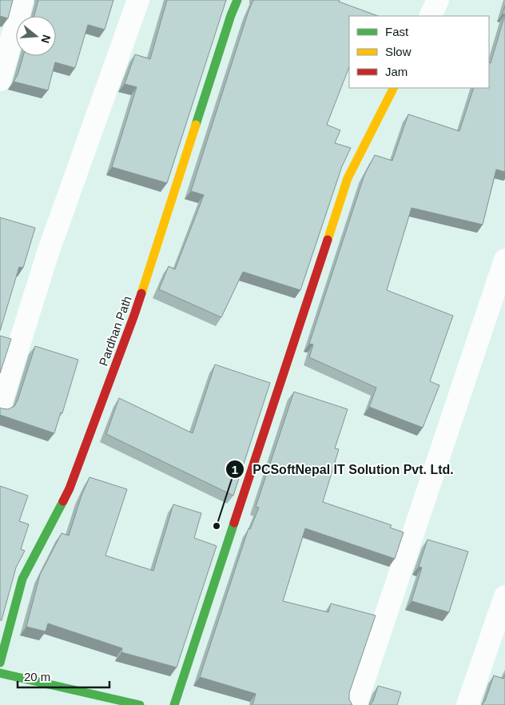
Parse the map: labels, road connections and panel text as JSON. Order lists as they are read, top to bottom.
{
  "streets": {
    "street": ["Pardhan Path"]
  },
  "places": ["PCSoftNepal IT Solution Pvt. Ltd."],
  "legend": ["Fast", "Slow", "Jam"],
  "scale_bar": "20 m",
  "north": "right"
}
